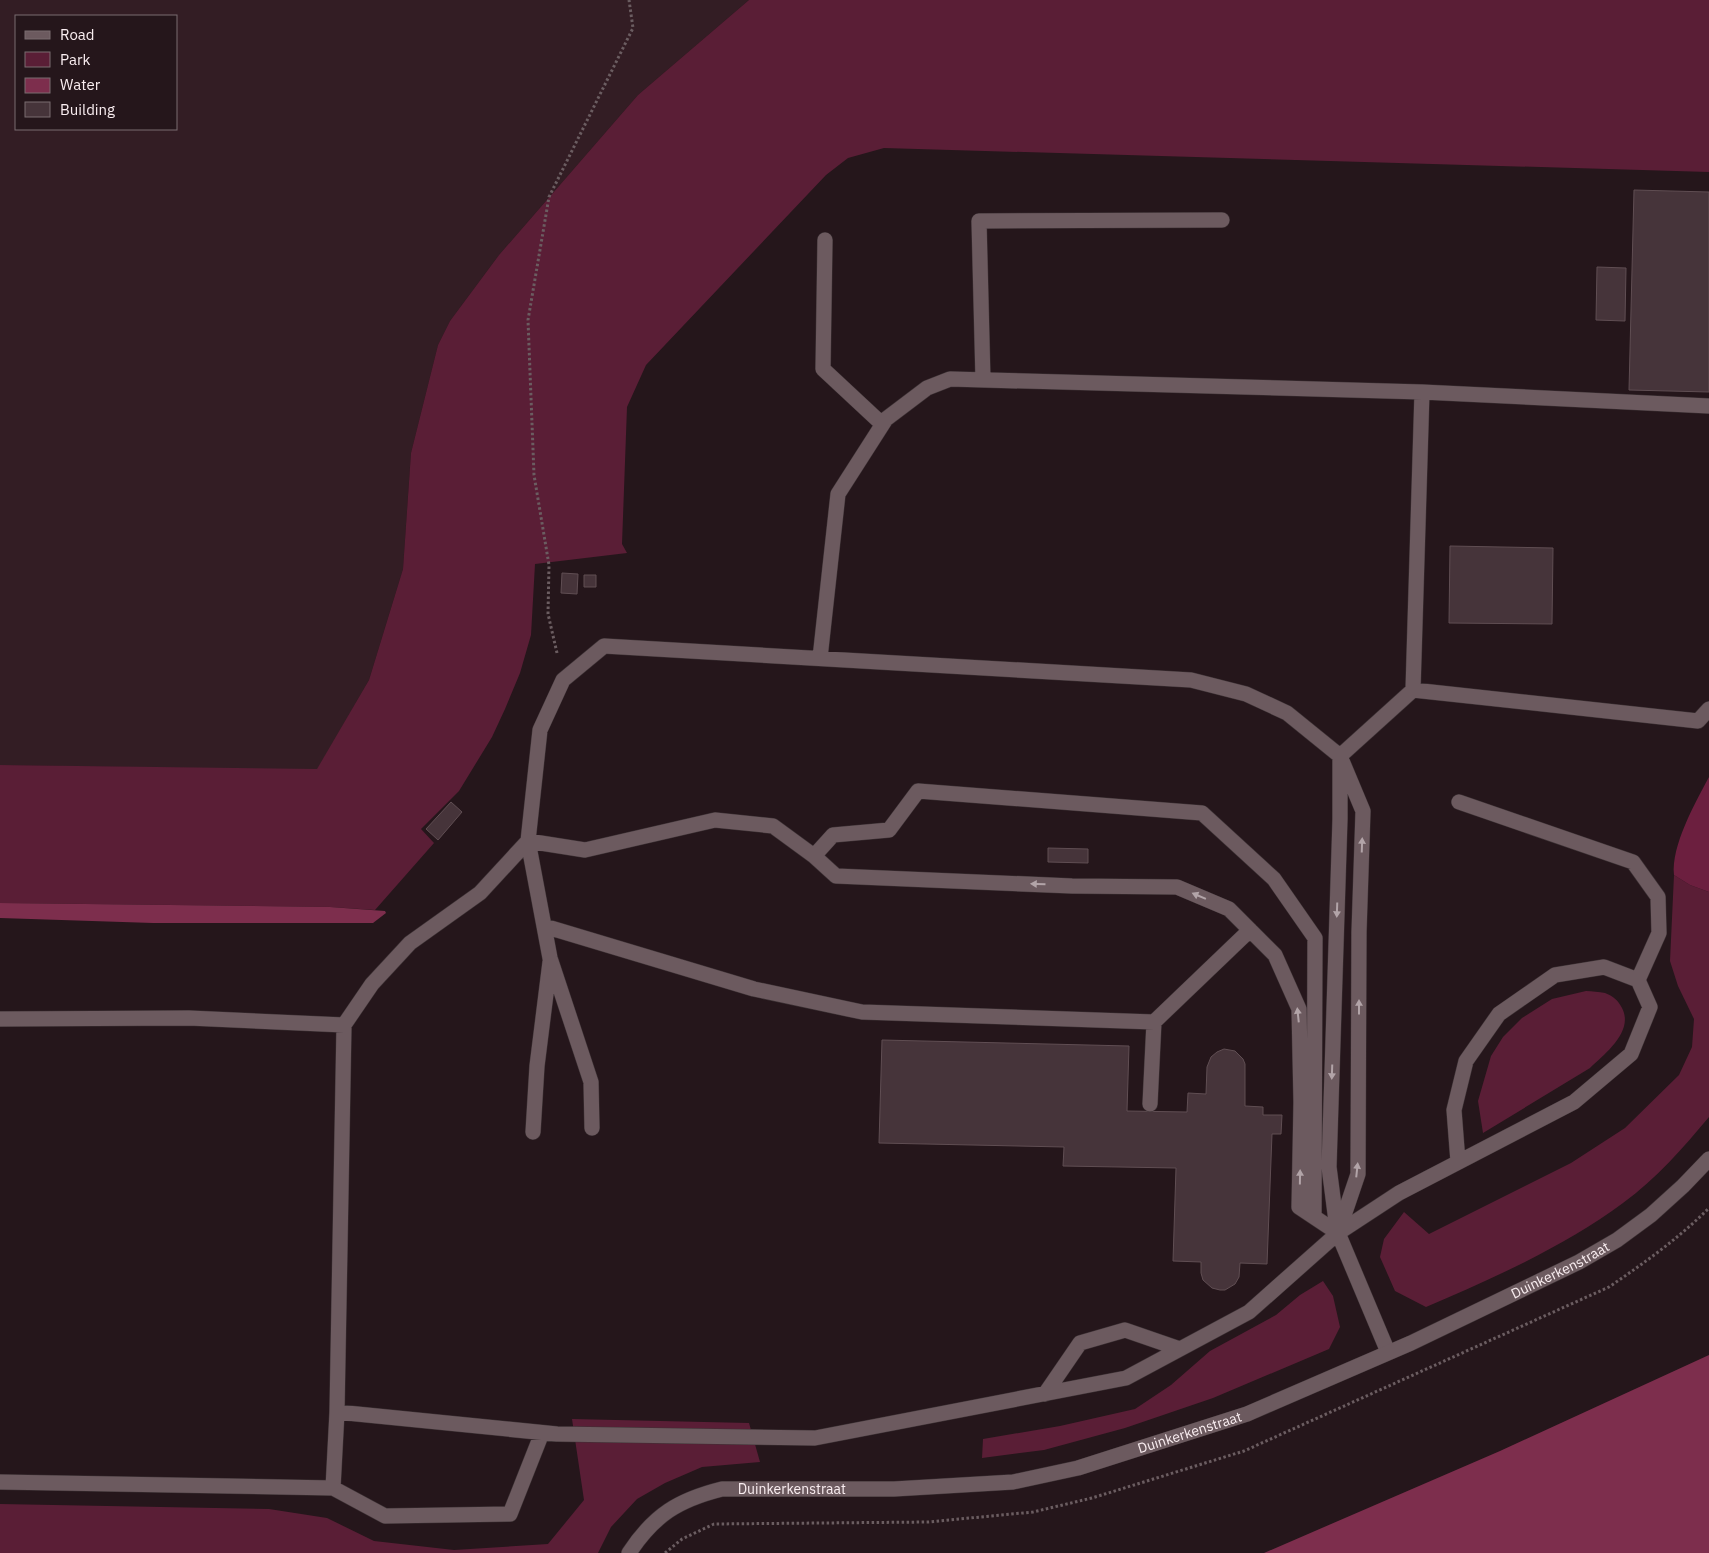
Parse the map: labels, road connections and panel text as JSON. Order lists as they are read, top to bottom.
{
  "streets": {
    "main road": ["Duinkerkenstraat"]
  },
  "legend": [
    "Road",
    "Park",
    "Water",
    "Building"
  ]
}
